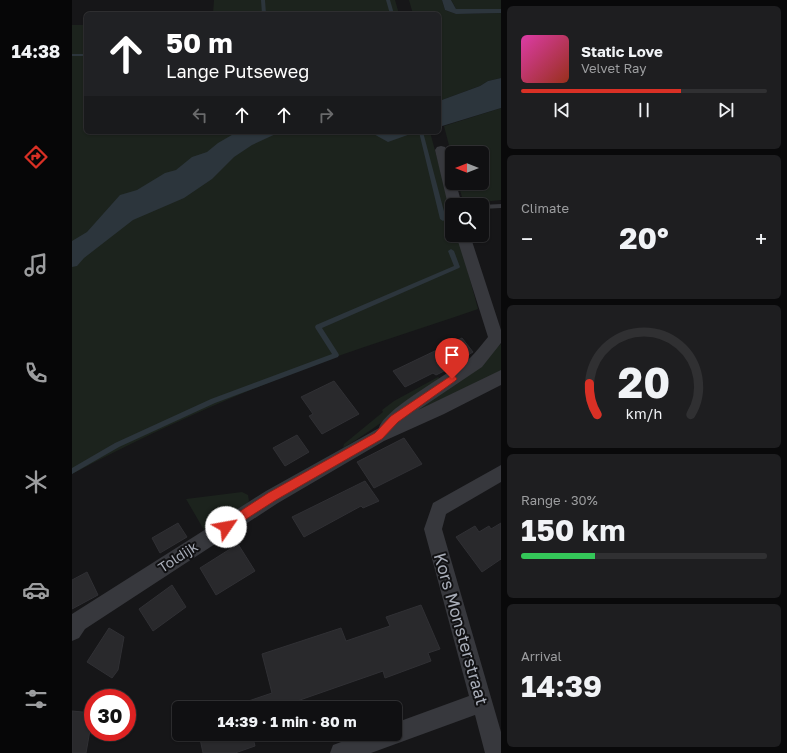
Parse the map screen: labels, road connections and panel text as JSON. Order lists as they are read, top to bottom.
{
  "streets": {
    "street": ["Toldijk", "Kors Monsterstraat"]
  },
  "north": "left",
  "page": {
    "tabs": "14:38",
    "turn": ["50 m", "Lange Putseweg"],
    "song": ["Static Love", "Velvet Ray"],
    "tile": [
      "Climate",
      ["Range · 30%", "150 km"],
      ["Arrival", "14:39"]
    ],
    "heat": ["−", "20°", "+"],
    "limit": "30",
    "trip": "14:39 · 1 min · 80 m",
    "gauge": ["20", "km/h"]
  }
}
